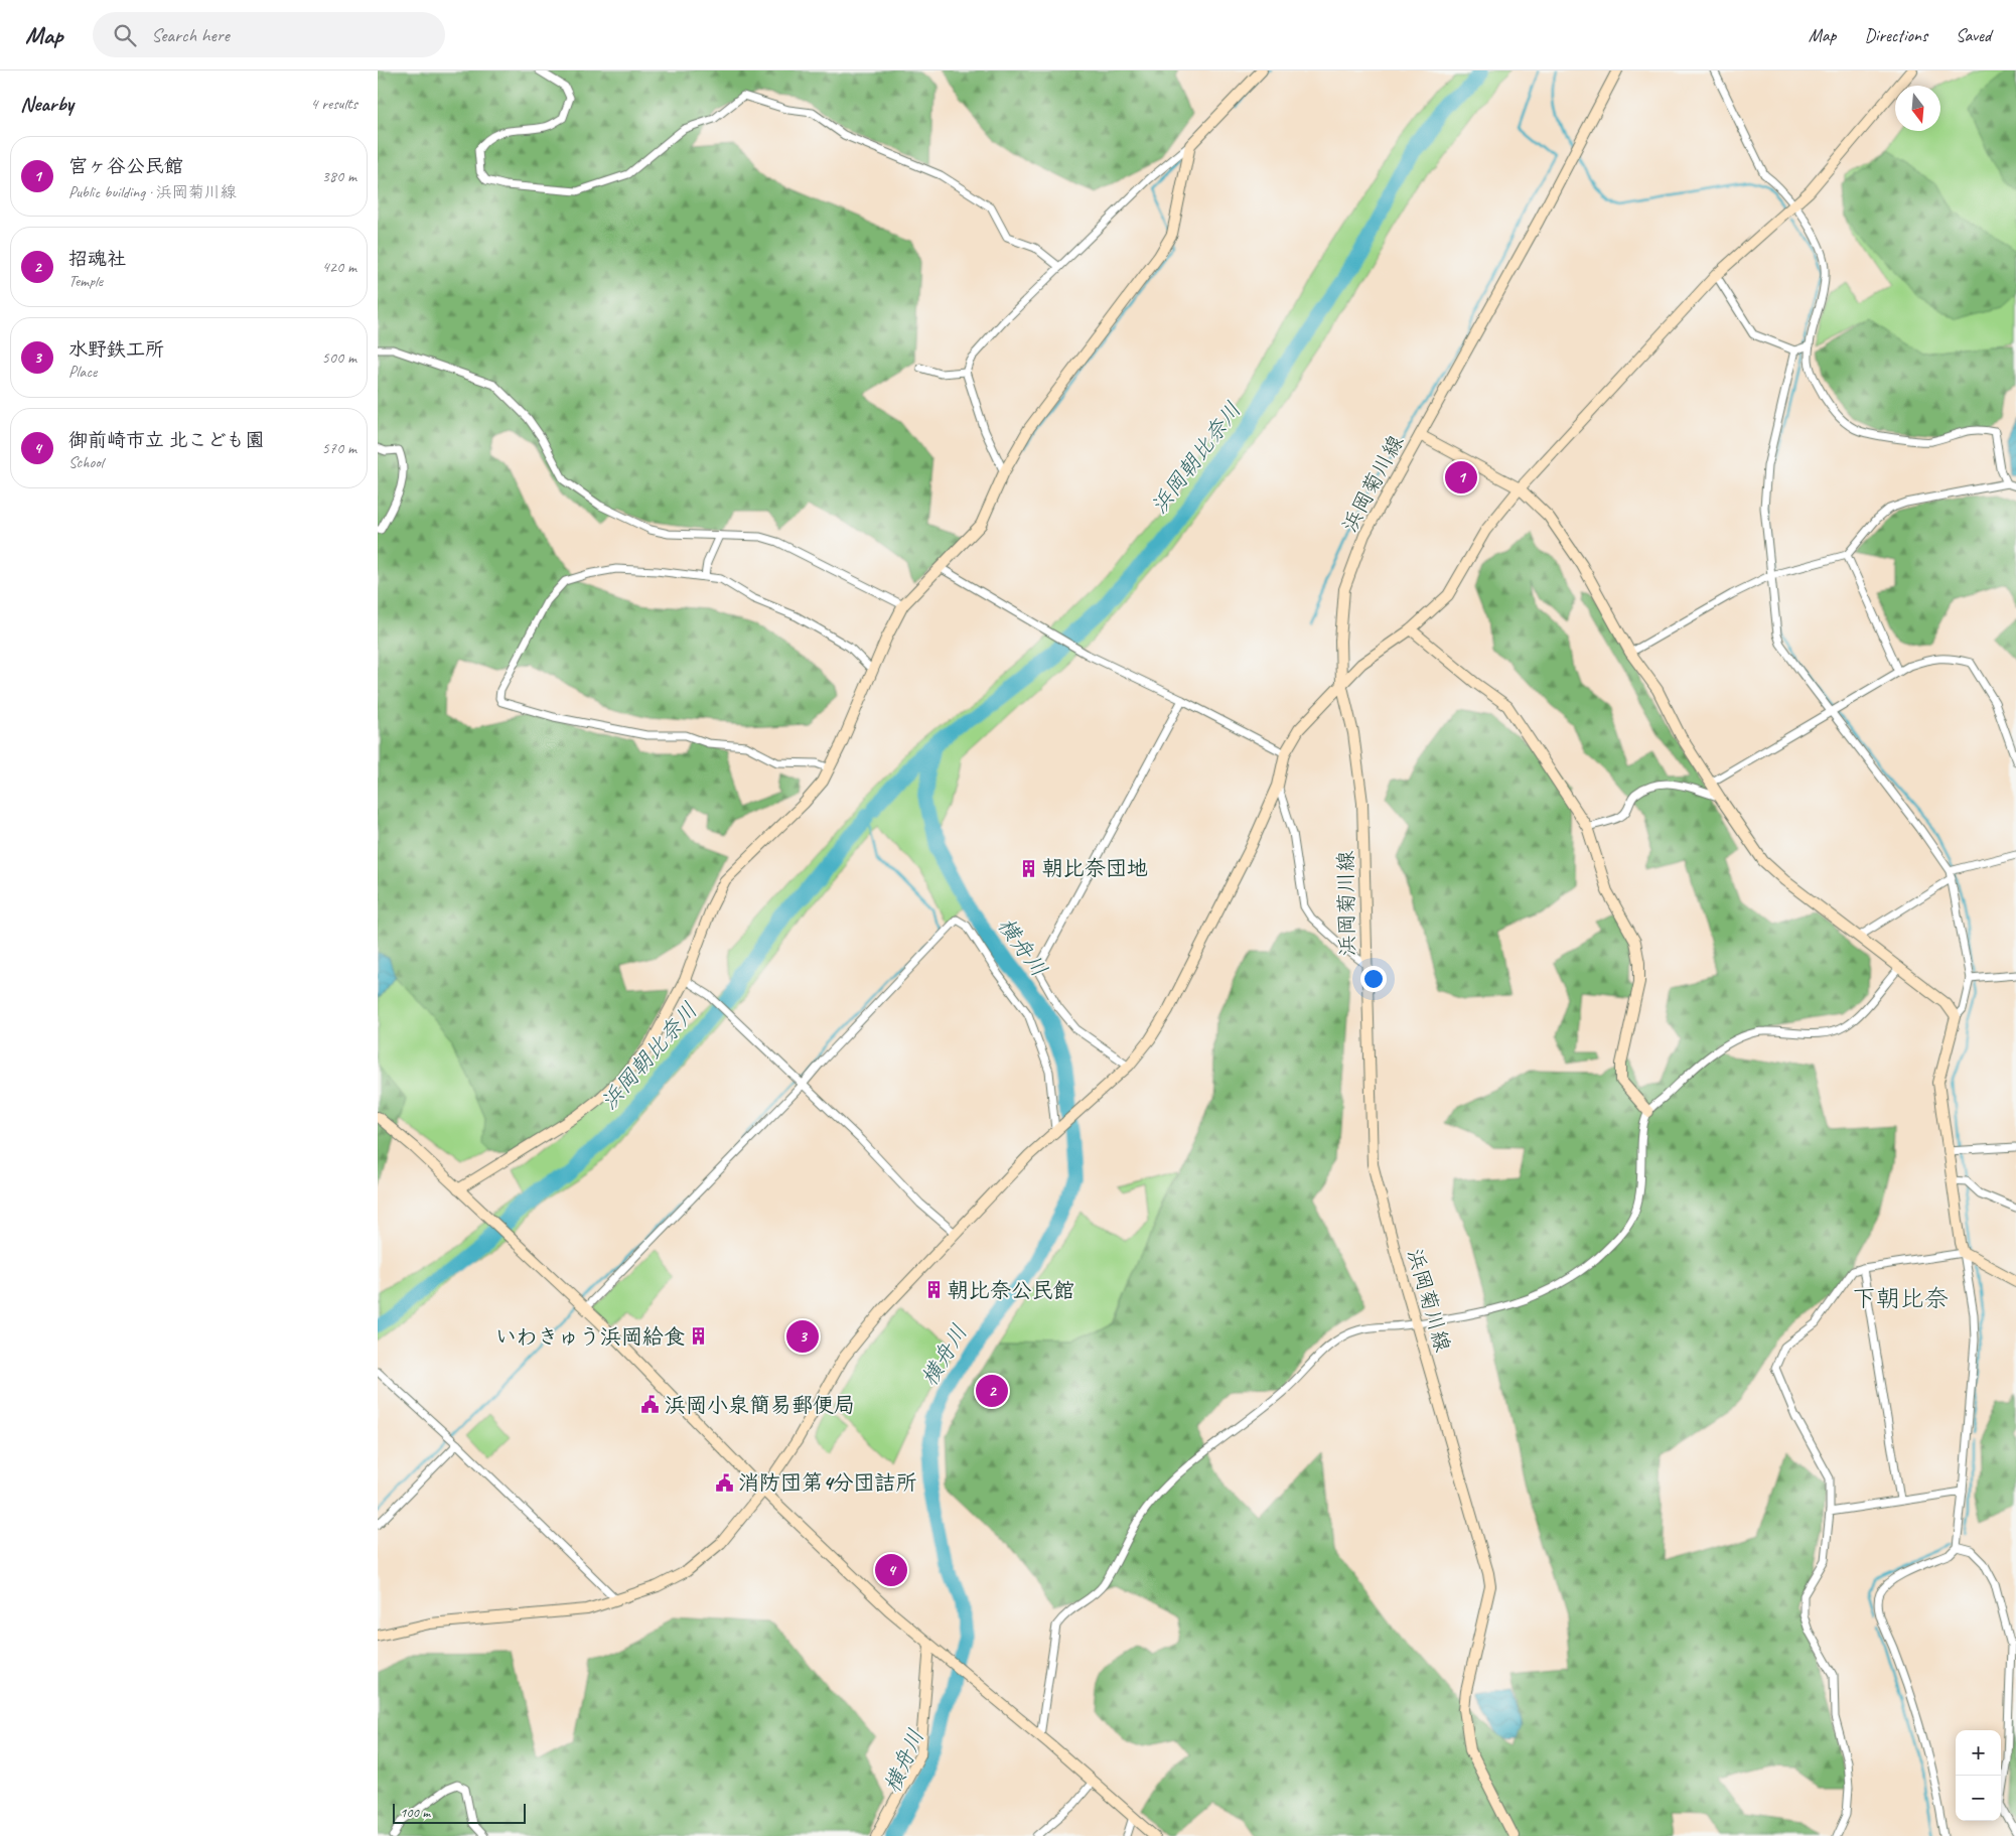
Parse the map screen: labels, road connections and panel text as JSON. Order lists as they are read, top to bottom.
{
  "streets": {
    "street": ["浜岡菊川線"]
  },
  "districts": ["下朝比奈"],
  "water": ["浜岡朝比奈川", "横舟川"],
  "places": {
    "building": ["朝比奈団地", "朝比奈公民館", "いわきゅう浜岡給食"],
    "public building": ["浜岡小泉簡易郵便局", "消防団第4分団詰所"]
  },
  "scale_bar": "100 m",
  "north": "bottom",
  "page": {
    "header": "Map",
    "search": "Search here",
    "nav": ["Map", "Directions", "Saved"],
    "heading": ["Nearby", "4 results"],
    "list": [
      {
        "mark": "1",
        "name": "宮ヶ谷公民館",
        "note": "Public building · 浜岡菊川線",
        "value": "380 m"
      },
      {
        "mark": "2",
        "name": "招魂社",
        "note": "Temple",
        "value": "420 m"
      },
      {
        "mark": "3",
        "name": "水野鉄工所",
        "note": "Place",
        "value": "500 m"
      },
      {
        "mark": "4",
        "name": "御前崎市立 北こども園",
        "note": "School",
        "value": "570 m"
      }
    ],
    "pins": [
      "1",
      "3",
      "2",
      "4"
    ],
    "map_buttons": ["+", "−"],
    "scale": "100 m"
  }
}
